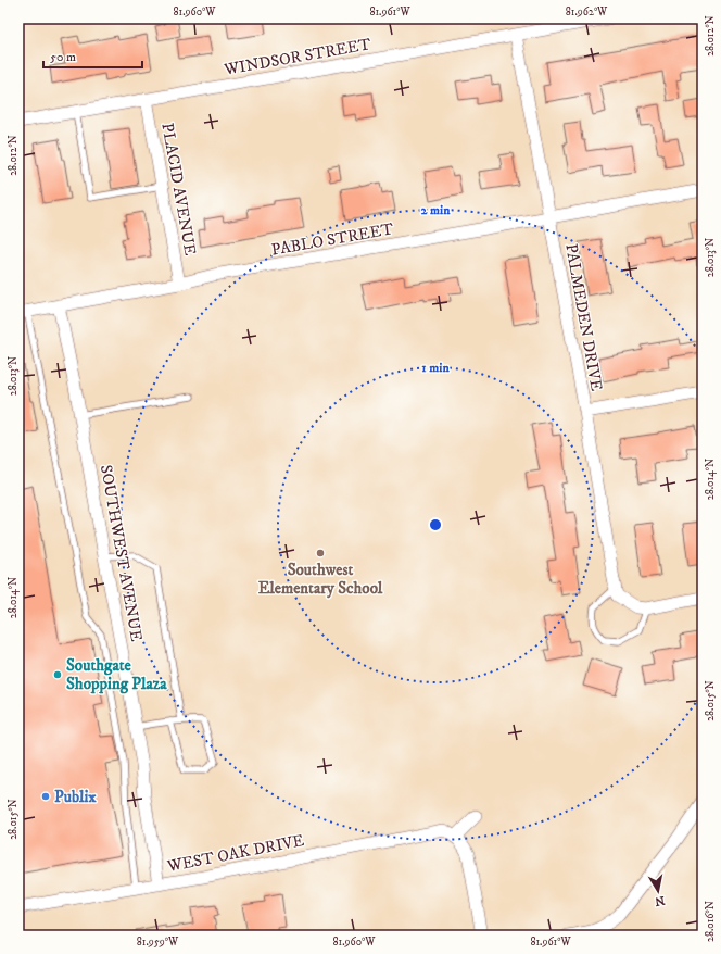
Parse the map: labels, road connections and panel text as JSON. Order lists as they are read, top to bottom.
{
  "streets": {
    "street": [
      "WINDSOR STREET",
      "PLACID AVENUE",
      "PABLO STREET",
      "PALMEDEN DRIVE",
      "SOUTHWEST AVENUE",
      "WEST OAK DRIVE"
    ]
  },
  "crossings": [
    ["WINDSOR STREET", "PLACID AVENUE"],
    ["WINDSOR STREET", "PALMEDEN DRIVE"],
    ["PLACID AVENUE", "PABLO STREET"],
    ["PABLO STREET", "PALMEDEN DRIVE"],
    ["PABLO STREET", "SOUTHWEST AVENUE"],
    ["SOUTHWEST AVENUE", "WEST OAK DRIVE"]
  ],
  "places": ["Southwest Elementary School", "Southgate Shopping Plaza", "Publix"],
  "scale_bar": "50 m",
  "north": "bottom",
  "coordinates": [
    "81.960°W",
    "81.961°W",
    "81.962°W",
    "28.012°N",
    "28.013°N",
    "28.014°N",
    "28.015°N",
    "28.016°N",
    "81.959°W"
  ],
  "rings": ["2 min", "1 min"]
}
